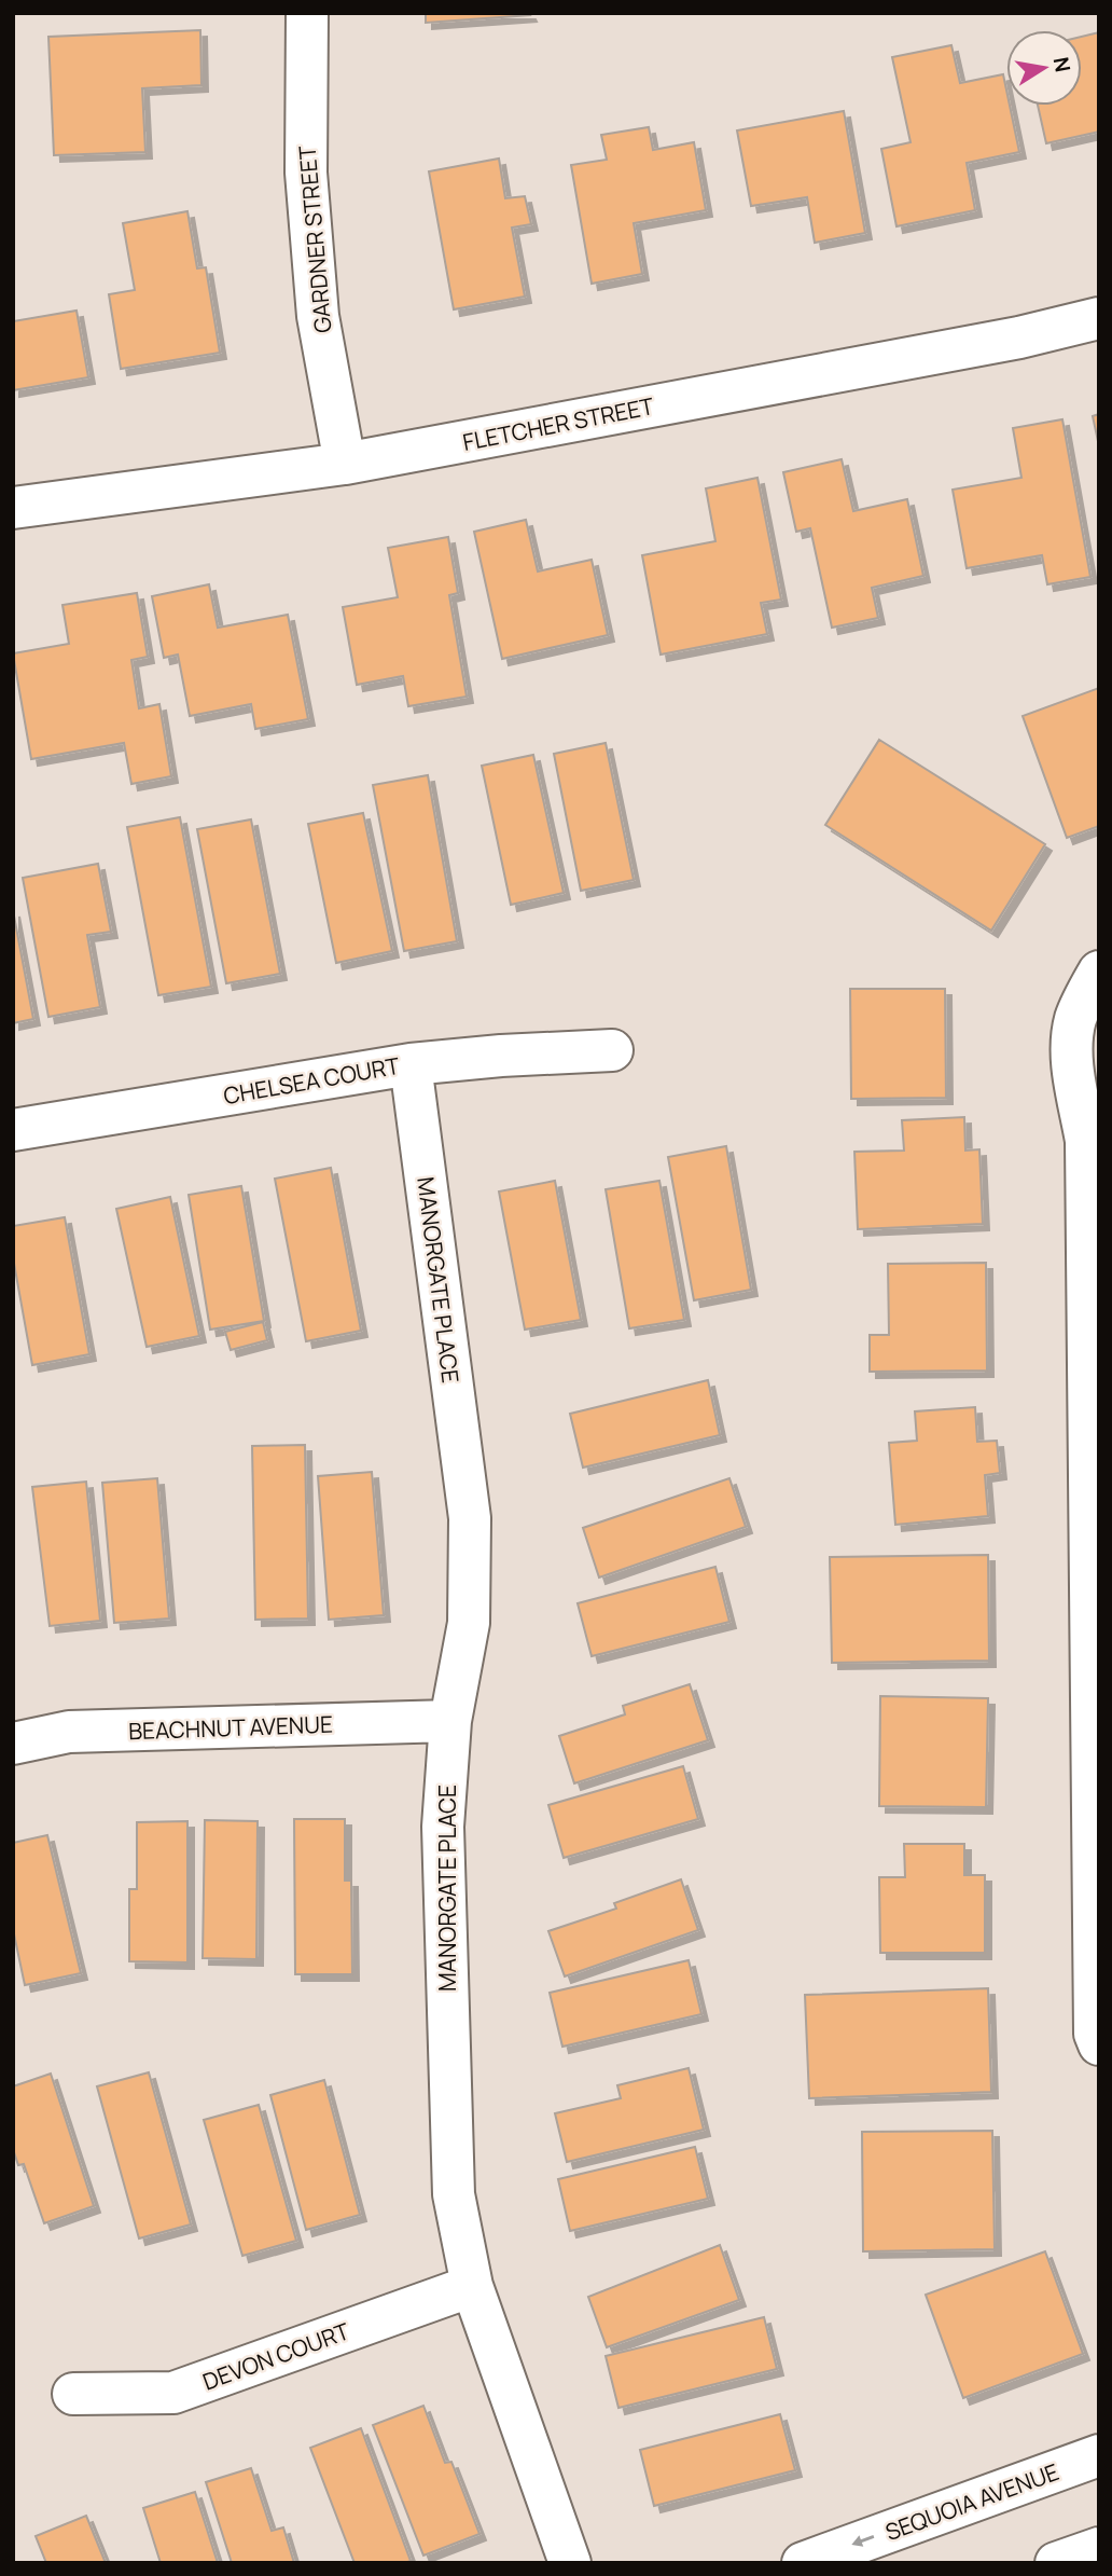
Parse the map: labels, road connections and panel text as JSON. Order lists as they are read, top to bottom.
{
  "streets": {
    "street": [
      "GARDNER STREET",
      "FLETCHER STREET",
      "CHELSEA COURT",
      "MANORGATE PLACE",
      "BEACHNUT AVENUE",
      "DEVON COURT",
      "SEQUOIA AVENUE"
    ]
  },
  "crossings": [
    ["GARDNER STREET", "FLETCHER STREET"],
    ["CHELSEA COURT", "MANORGATE PLACE"],
    ["MANORGATE PLACE", "BEACHNUT AVENUE"],
    ["MANORGATE PLACE", "DEVON COURT"]
  ],
  "one_way": ["SEQUOIA AVENUE"],
  "north": "right"
}
